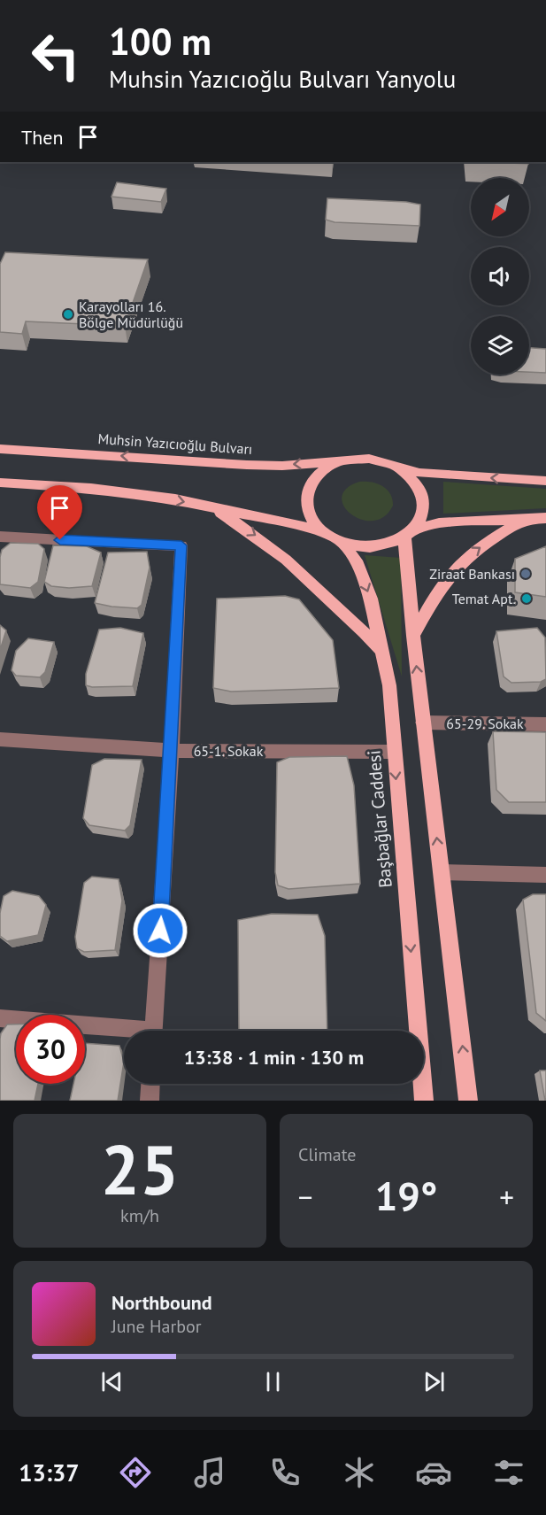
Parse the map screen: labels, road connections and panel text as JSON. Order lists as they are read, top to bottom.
{
  "streets": {
    "main road": ["Muhsin Yazıcıoğlu Bulvarı", "Başbağlar Caddesi"],
    "street": ["65-29. Sokak", "65-1. Sokak"]
  },
  "crossings": [
    ["Muhsin Yazıcıoğlu Bulvarı", "Başbağlar Caddesi"],
    ["65-1. Sokak", "Başbağlar Caddesi"]
  ],
  "places": ["Karayolları 16. Bölge Müdürlüğü", "Ziraat Bankası", "Temat Apt."],
  "north": "bottom left",
  "page": {
    "turn": ["100 m", "Muhsin Yazıcıoğlu Bulvarı Yanyolu"],
    "then": "Then",
    "limit": "30",
    "trip": "13:38 · 1 min · 130 m",
    "tile": [
      ["25", "km/h"],
      "Climate"
    ],
    "heat": ["−", "19°", "+"],
    "song": ["Northbound", "June Harbor"],
    "tabs": "13:37"
  }
}
